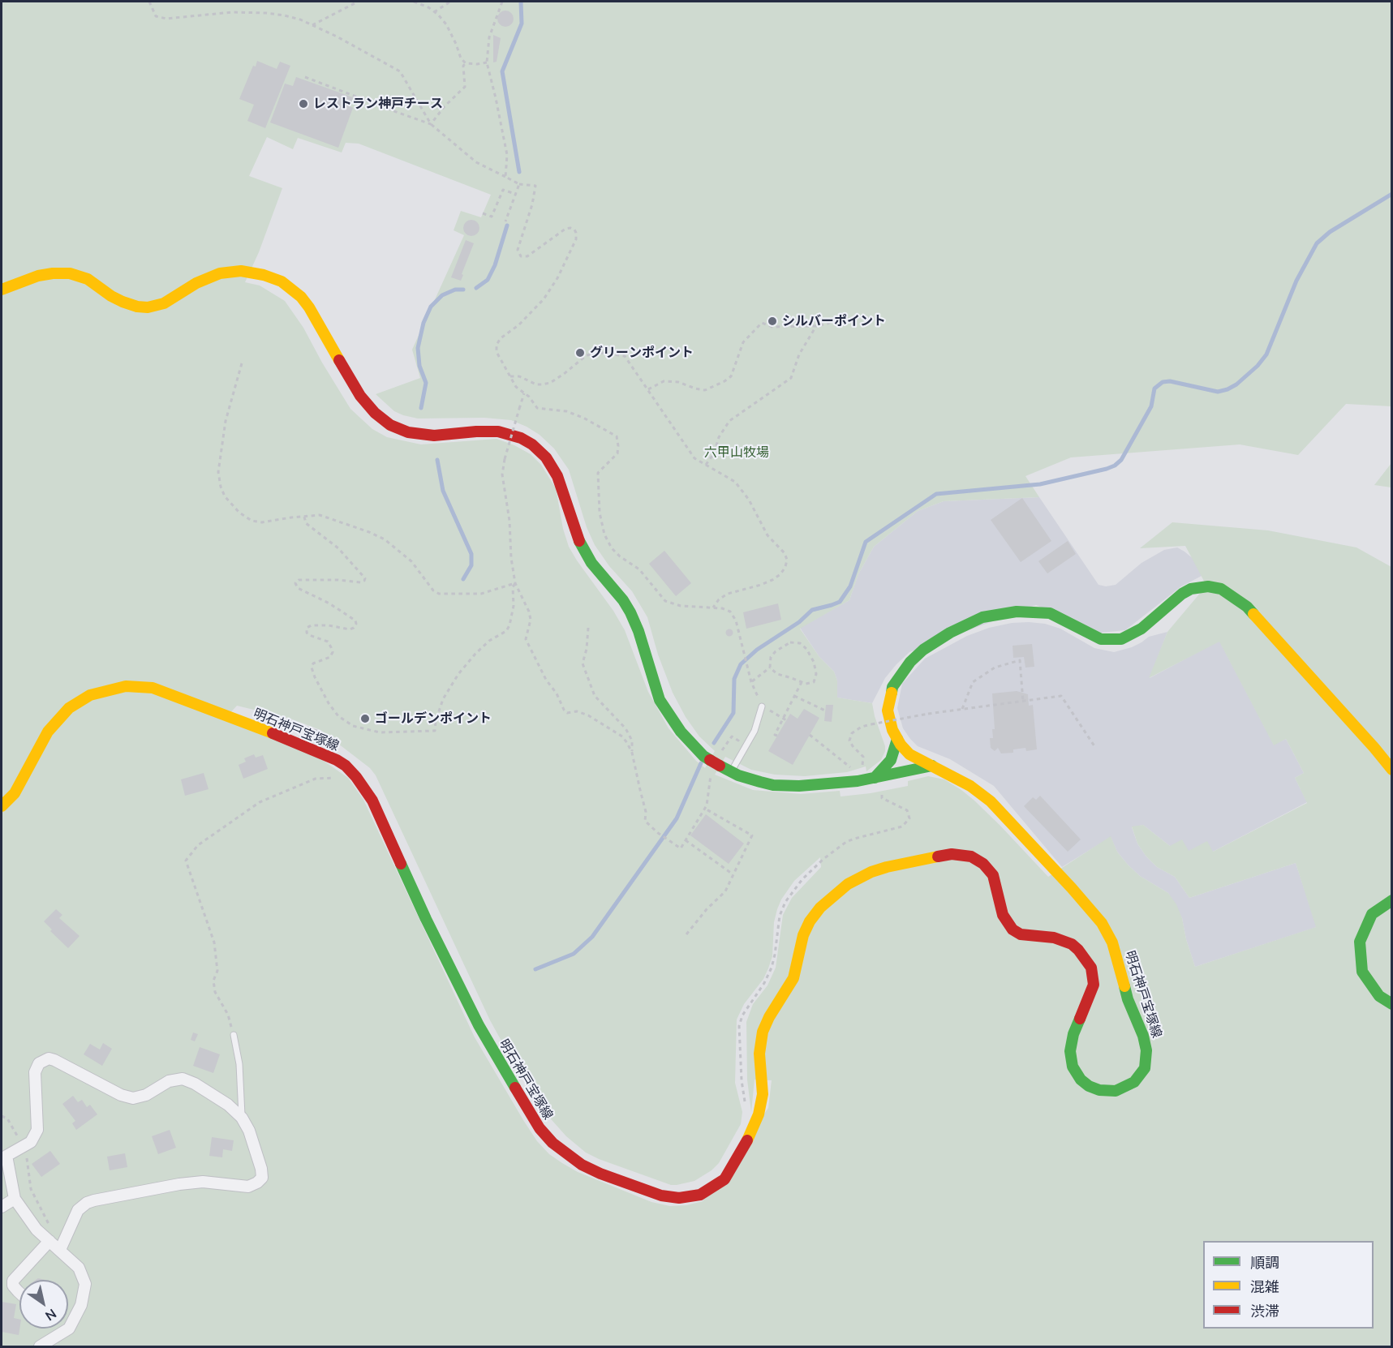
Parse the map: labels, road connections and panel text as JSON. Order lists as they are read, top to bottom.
{
  "streets": {
    "main road": ["明石神戸宝塚線"]
  },
  "parks": ["六甲山牧場"],
  "places": [
    "レストラン神戸チース",
    "シルバーポイント",
    "グリーンポイント",
    "ゴールデンポイント"
  ],
  "legend": ["順調", "混雑", "渋滞"],
  "north": "bottom right"
}
